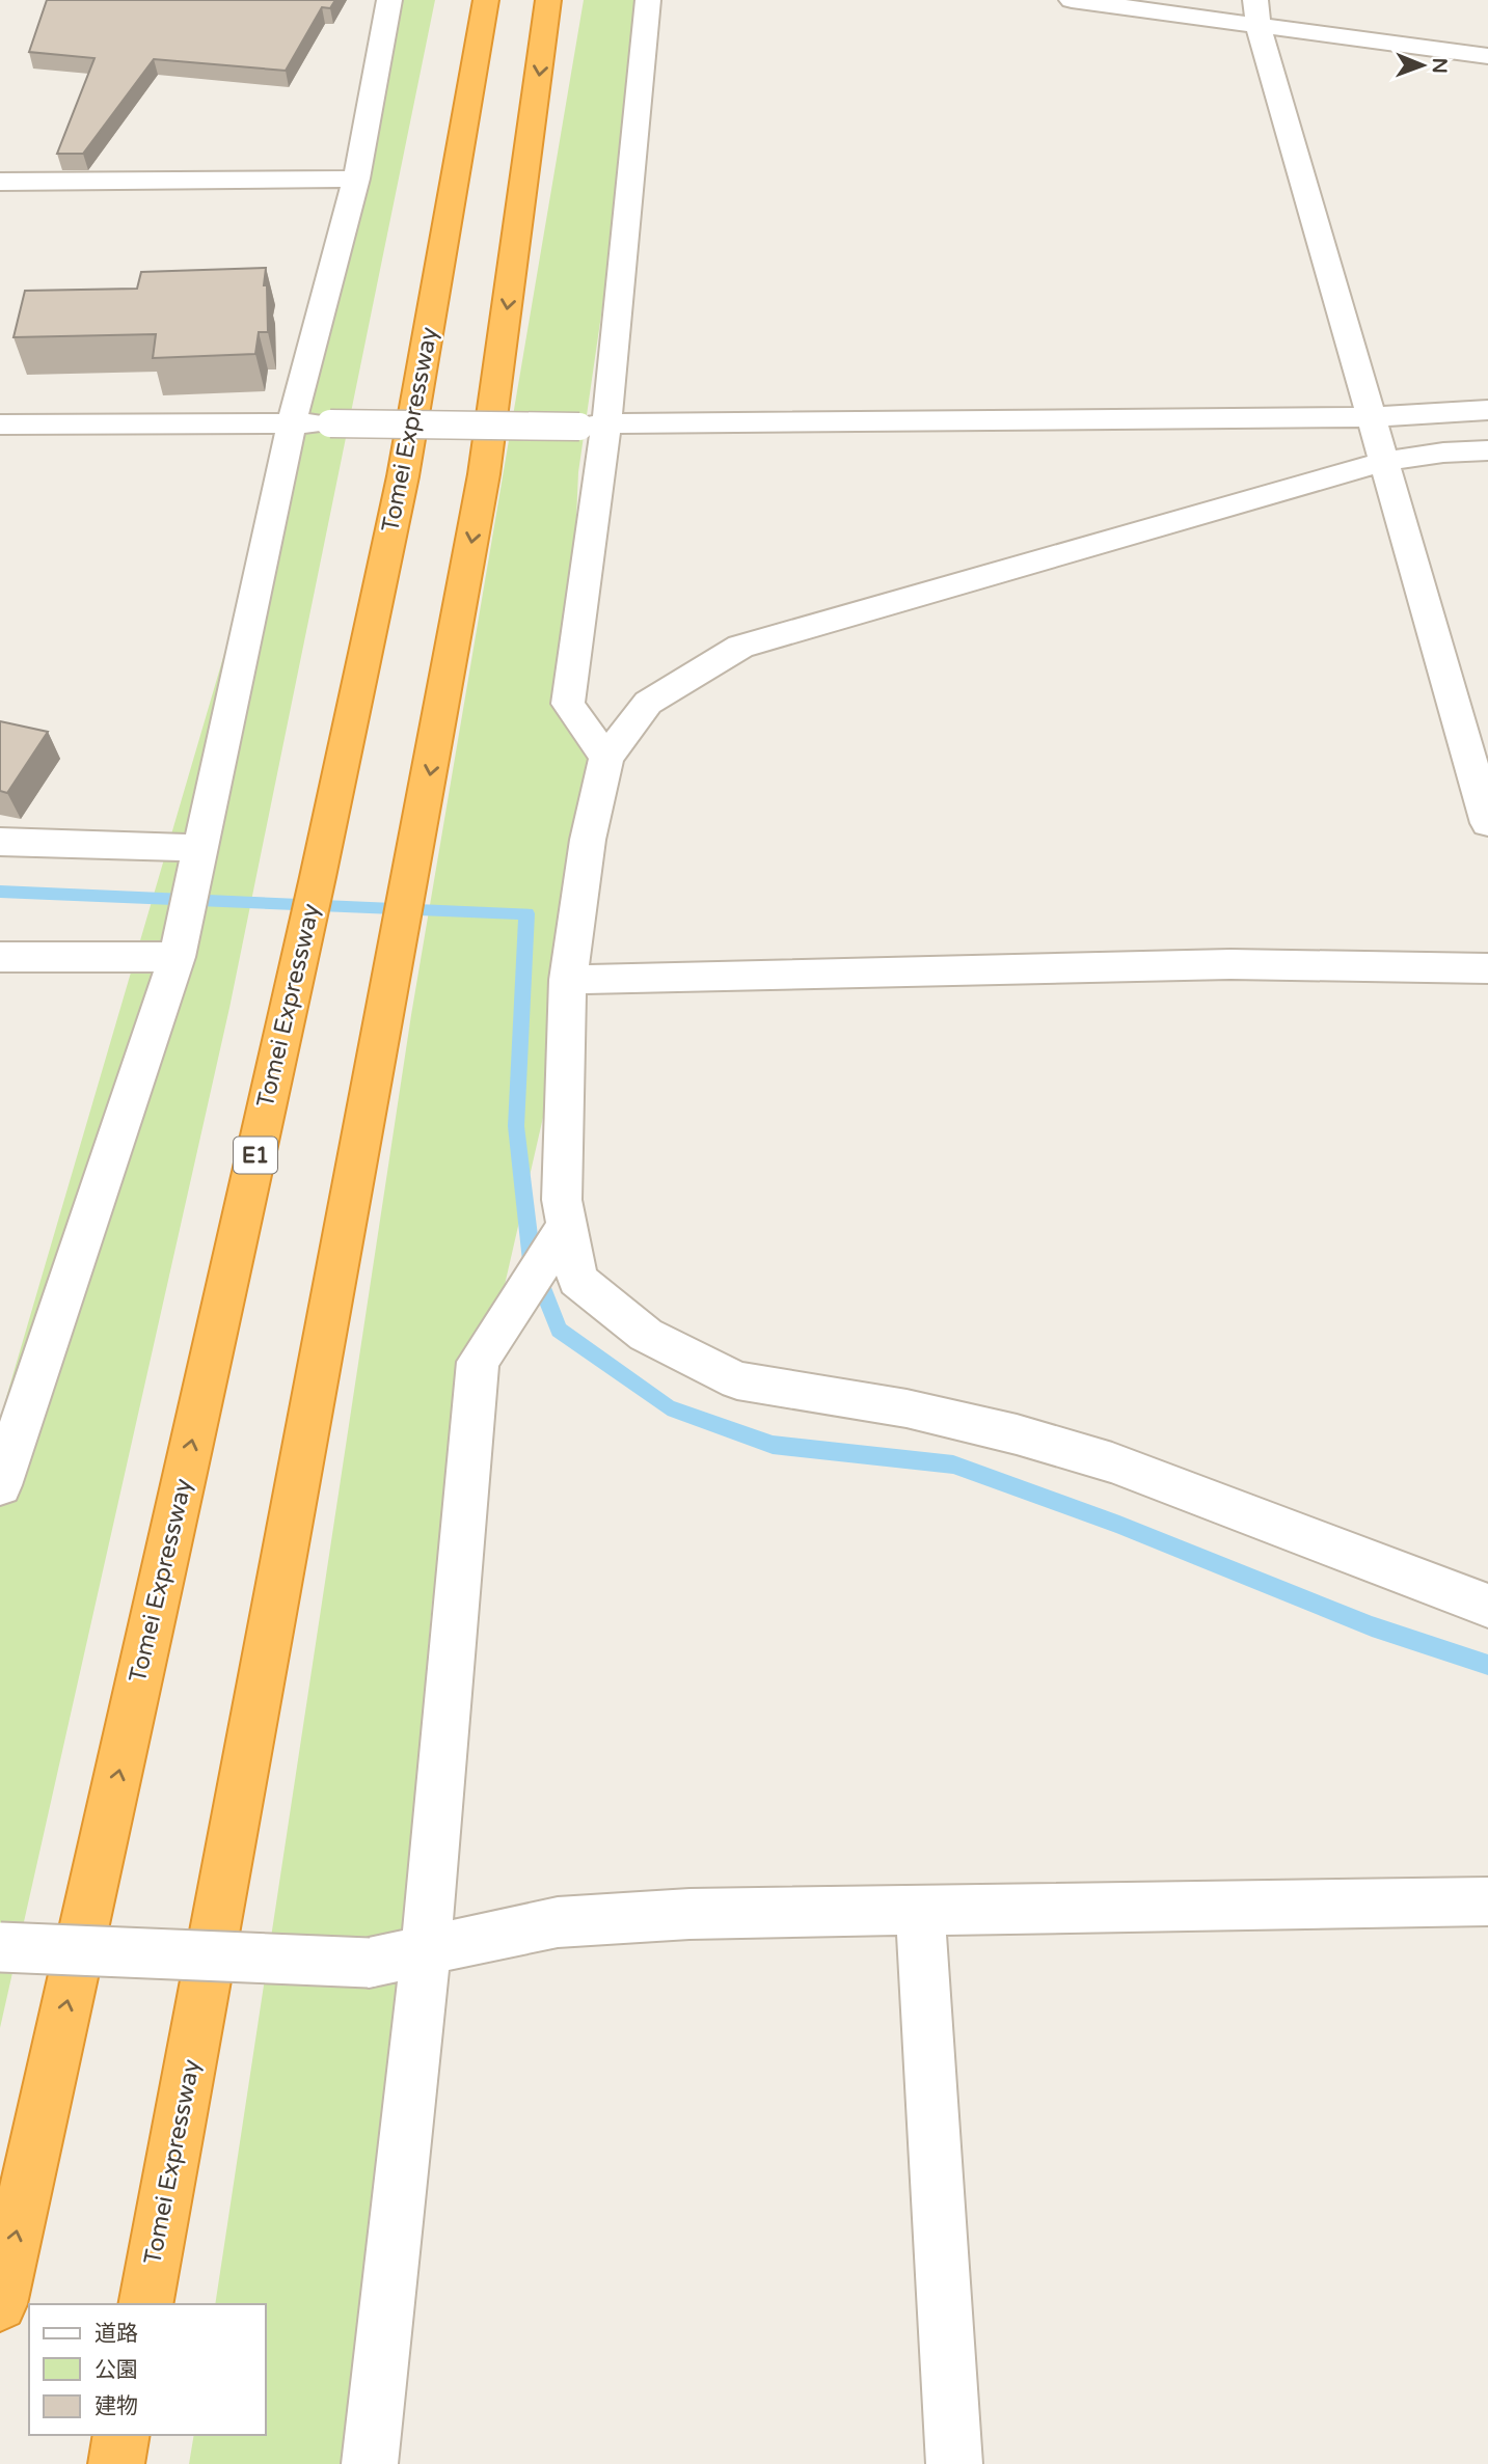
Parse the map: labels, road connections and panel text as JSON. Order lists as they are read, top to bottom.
{
  "streets": {
    "highway": ["Tomei Expressway", "E1"]
  },
  "legend": ["道路", "公園", "建物"],
  "north": "right"
}
